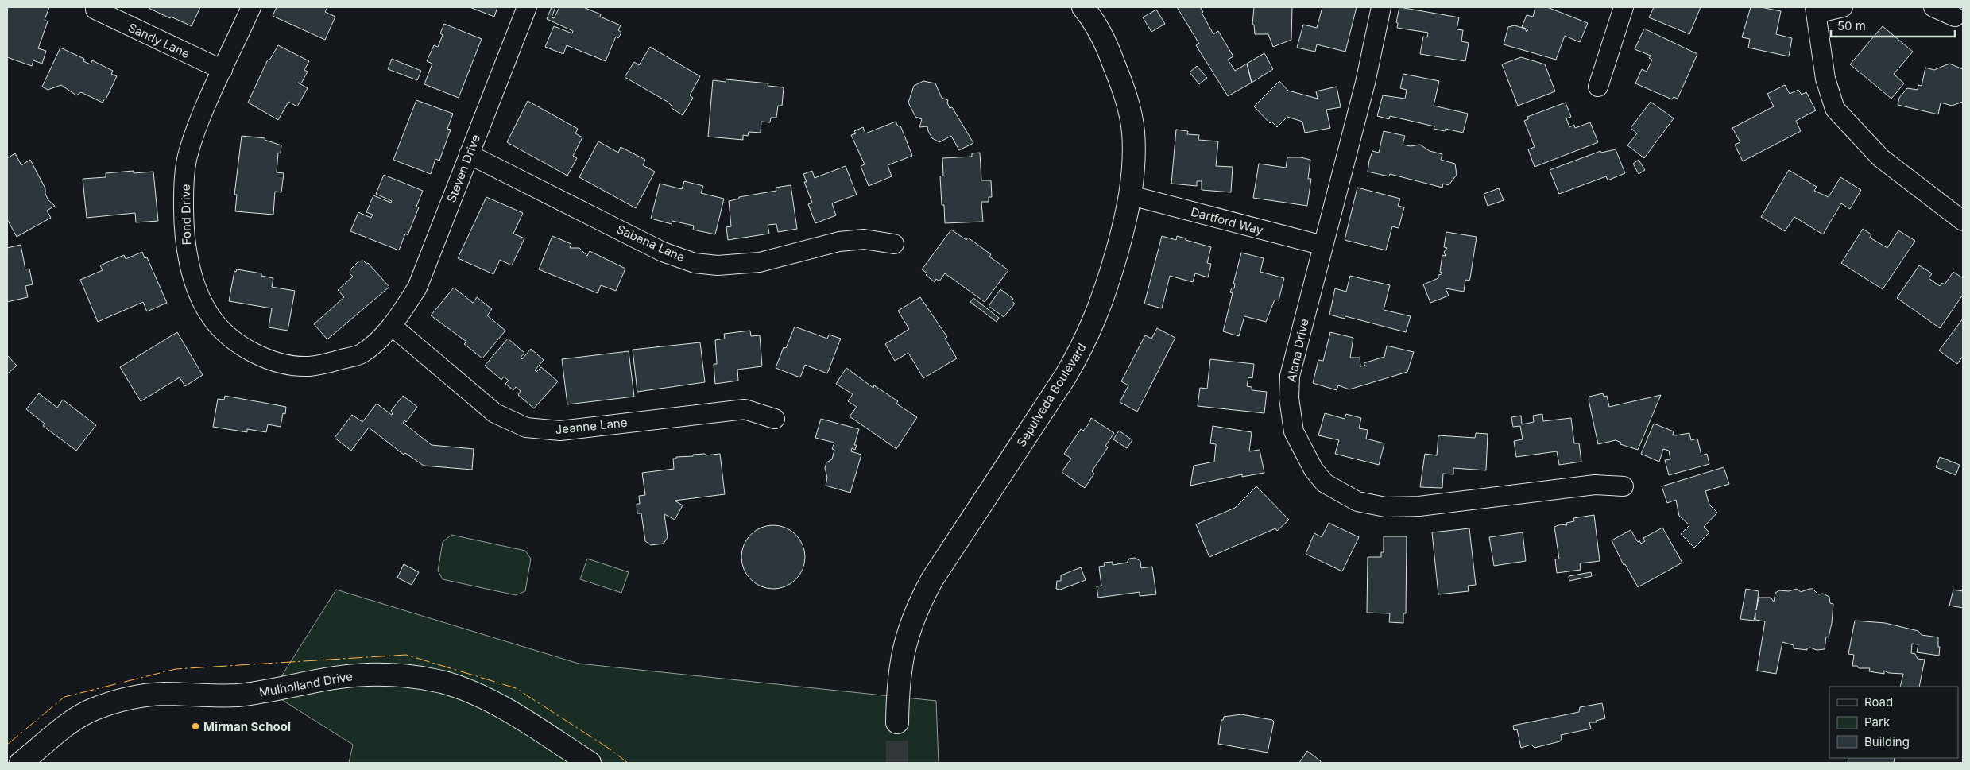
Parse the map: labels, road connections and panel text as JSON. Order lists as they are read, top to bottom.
{
  "streets": {
    "main road": ["Sepulveda Boulevard", "Mulholland Drive"],
    "street": [
      "Sandy Lane",
      "Steven Drive",
      "Fond Drive",
      "Dartford Way",
      "Sabana Lane",
      "Alana Drive",
      "Jeanne Lane"
    ]
  },
  "crossings": [
    ["Sandy Lane", "Fond Drive"],
    ["Steven Drive", "Fond Drive"],
    ["Steven Drive", "Sabana Lane"],
    ["Steven Drive", "Jeanne Lane"],
    ["Fond Drive", "Jeanne Lane"],
    ["Dartford Way", "Alana Drive"],
    ["Dartford Way", "Sepulveda Boulevard"]
  ],
  "places": ["Mirman School"],
  "legend": ["Road", "Park", "Building"],
  "scale_bar": "50 m"
}
